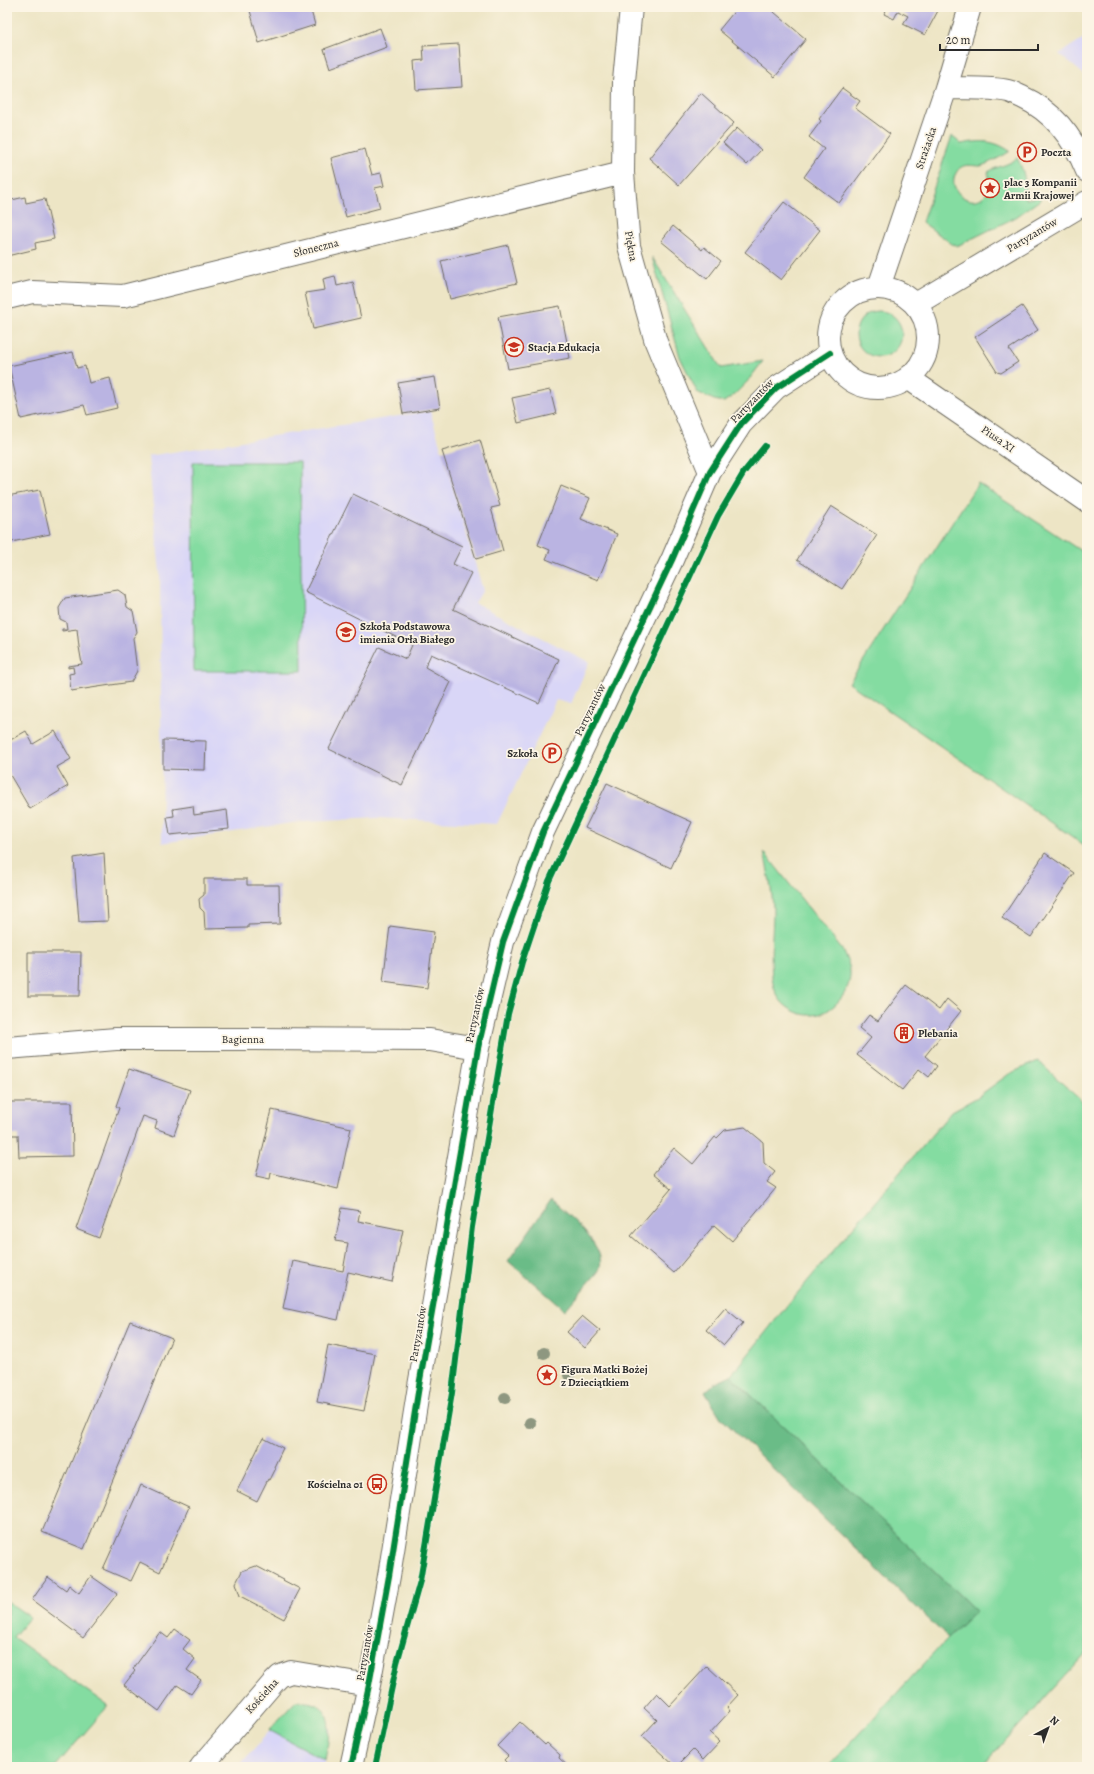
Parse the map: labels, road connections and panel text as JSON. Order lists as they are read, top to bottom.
{
  "streets": {
    "street": [
      "Strażacka",
      "Partyzantów",
      "Piękna",
      "Słoneczna",
      "Piusa XI",
      "Bagienna",
      "Kościelna"
    ]
  },
  "crossings": [
    ["Strażacka", "Partyzantów"],
    ["Strażacka", "Piusa XI"],
    ["Partyzantów", "Piękna"],
    ["Partyzantów", "Piusa XI"],
    ["Partyzantów", "Bagienna"],
    ["Partyzantów", "Kościelna"],
    ["Piękna", "Słoneczna"]
  ],
  "places": {
    "parking": ["Poczta", "Szkoła"],
    "place": ["plac 3 Kompanii Armii Krajowej", "Figura Matki Bożej z Dzieciątkiem"],
    "school or university": ["Stacja Edukacja", "Szkoła Podstawowa imienia Orła Białego"],
    "building": ["Plebania"],
    "bus stop": ["Kościelna 01"]
  },
  "scale_bar": "20 m",
  "north": "top right"
}
